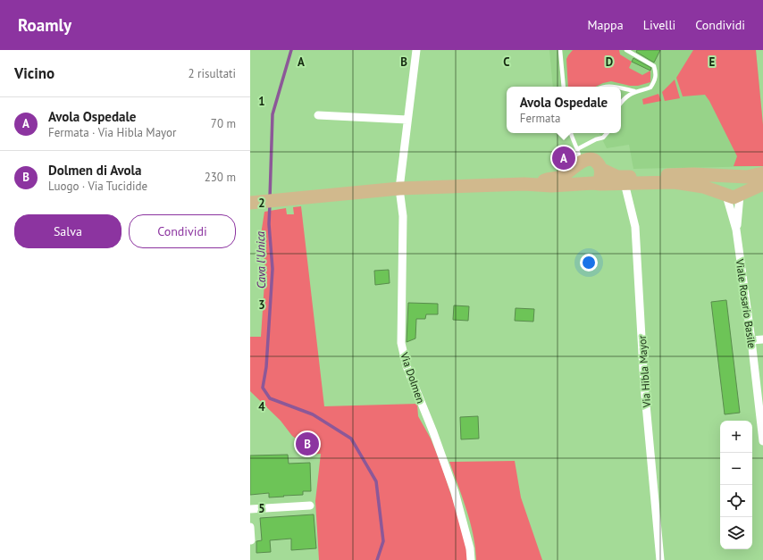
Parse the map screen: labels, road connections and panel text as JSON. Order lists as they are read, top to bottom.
{
  "streets": {
    "street": ["Viale Rosario Basile", "Via Hibla Mayor", "Via Dolmen"]
  },
  "water": ["Cava l'Unica"],
  "page": {
    "header": "Roamly",
    "nav": ["Mappa", "Livelli", "Condividi"],
    "heading": ["Vicino", "2 risultati"],
    "popup": ["Avola Ospedale", "Fermata"],
    "list": [
      {
        "mark": "A",
        "name": "Avola Ospedale",
        "note": "Fermata · Via Hibla Mayor",
        "value": "70 m"
      },
      {
        "mark": "B",
        "name": "Dolmen di Avola",
        "note": "Luogo · Via Tucidide",
        "value": "230 m"
      }
    ],
    "pins": ["A", "B"],
    "buttons": ["Salva", "Condividi"],
    "map_buttons": ["+", "−"]
  },
  "grid": {
    "columns": [
      "A",
      "B",
      "C",
      "D",
      "E"
    ],
    "rows": [
      "1",
      "2",
      "3",
      "4",
      "5"
    ]
  }
}
